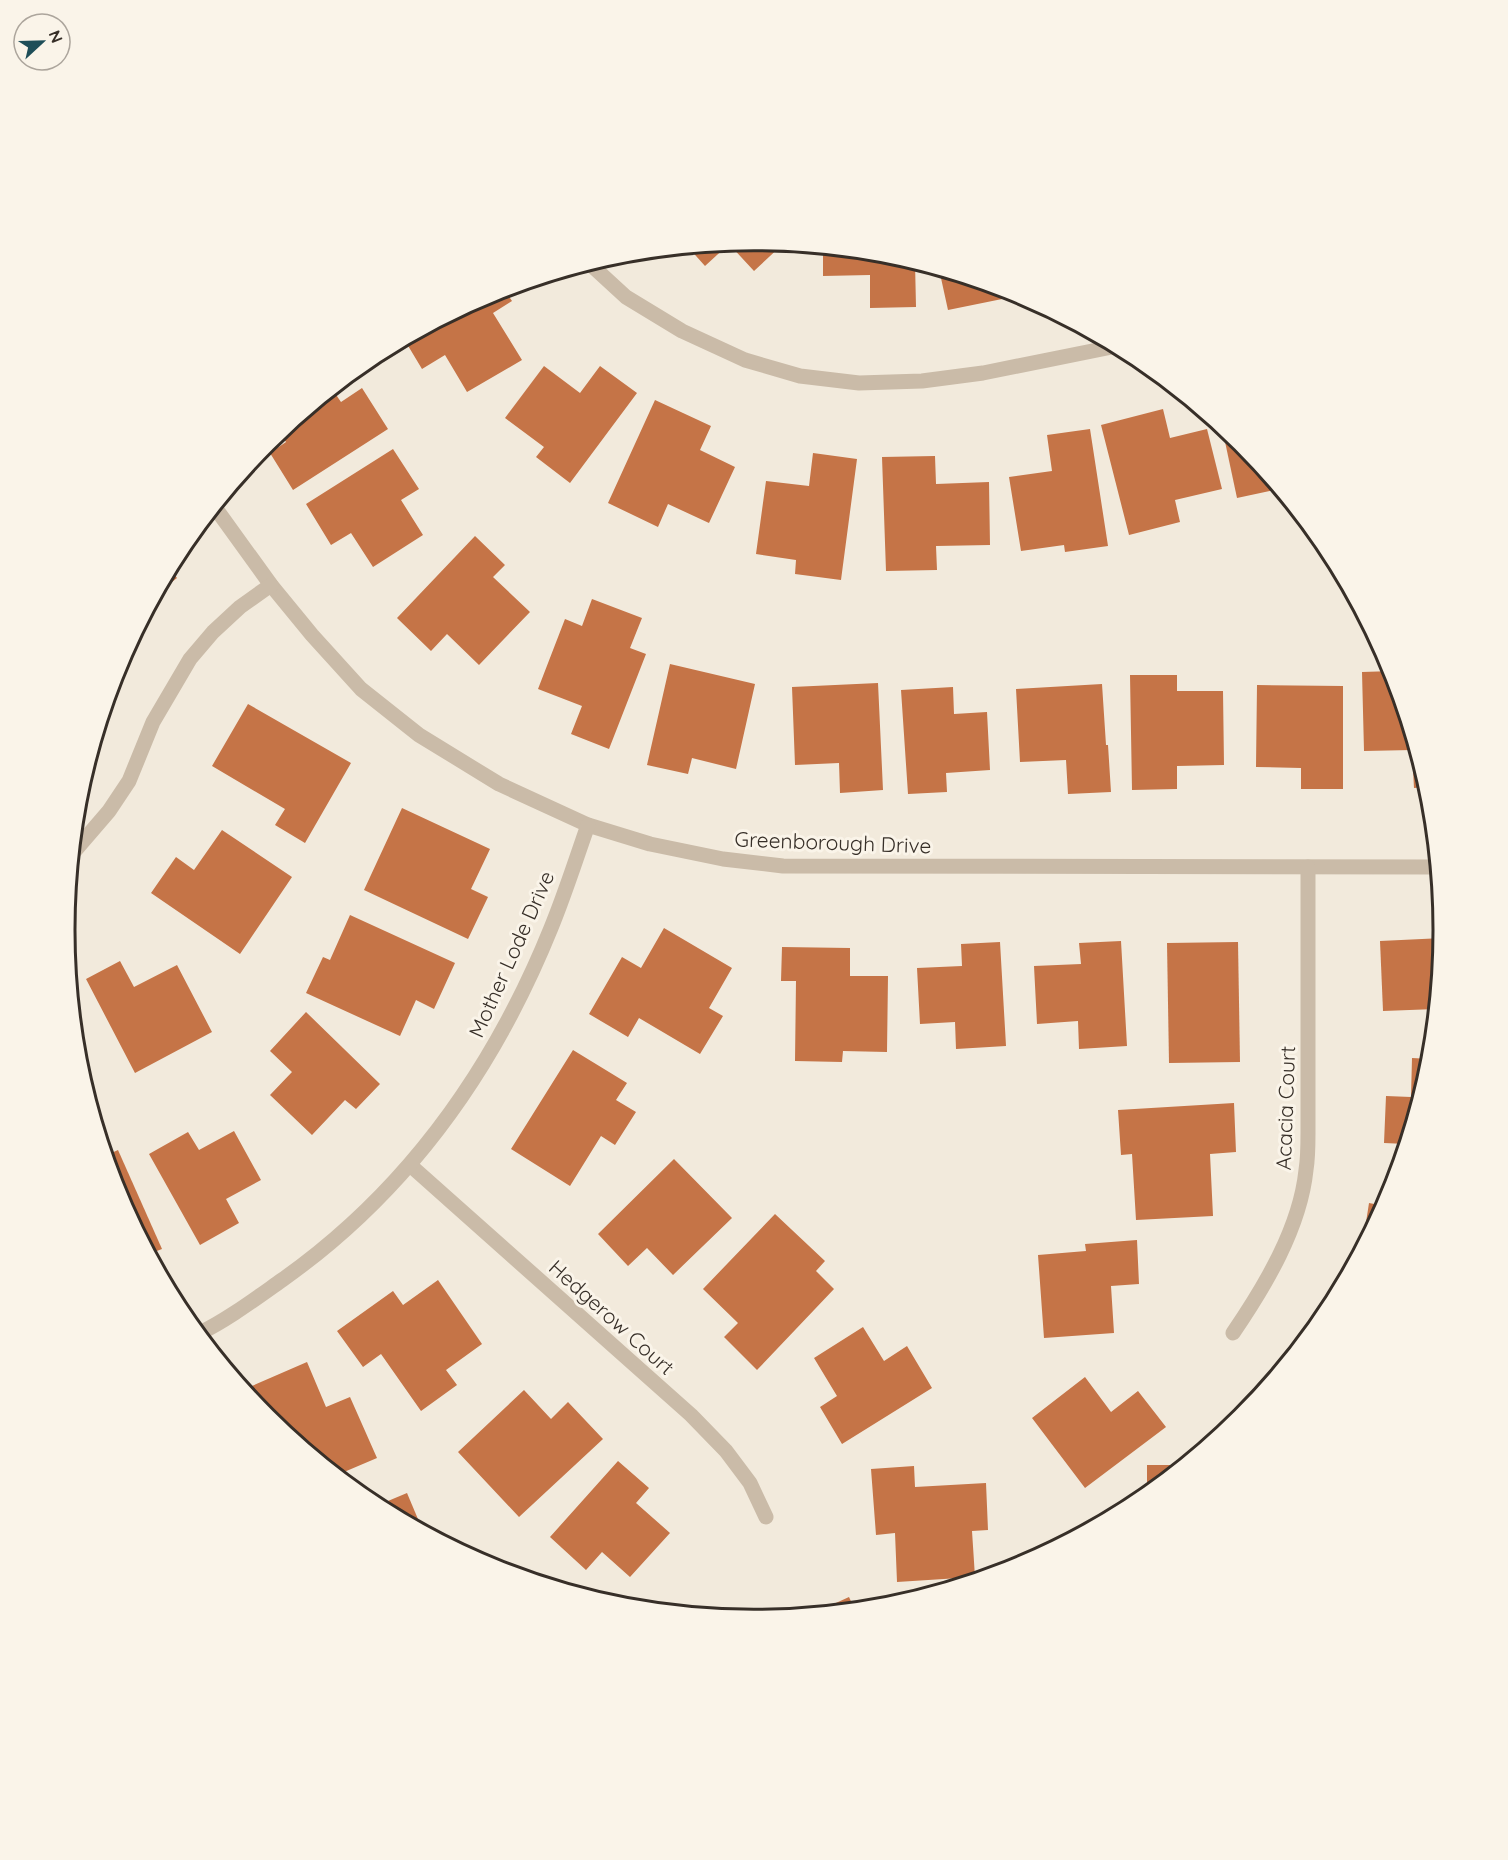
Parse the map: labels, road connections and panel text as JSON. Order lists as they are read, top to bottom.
{
  "streets": {
    "street": [
      "Greenborough Drive",
      "Mother Lode Drive",
      "Acacia Court",
      "Hedgerow Court"
    ]
  },
  "crossings": [
    ["Greenborough Drive", "Mother Lode Drive"],
    ["Greenborough Drive", "Acacia Court"],
    ["Mother Lode Drive", "Hedgerow Court"]
  ],
  "north": "right"
}
